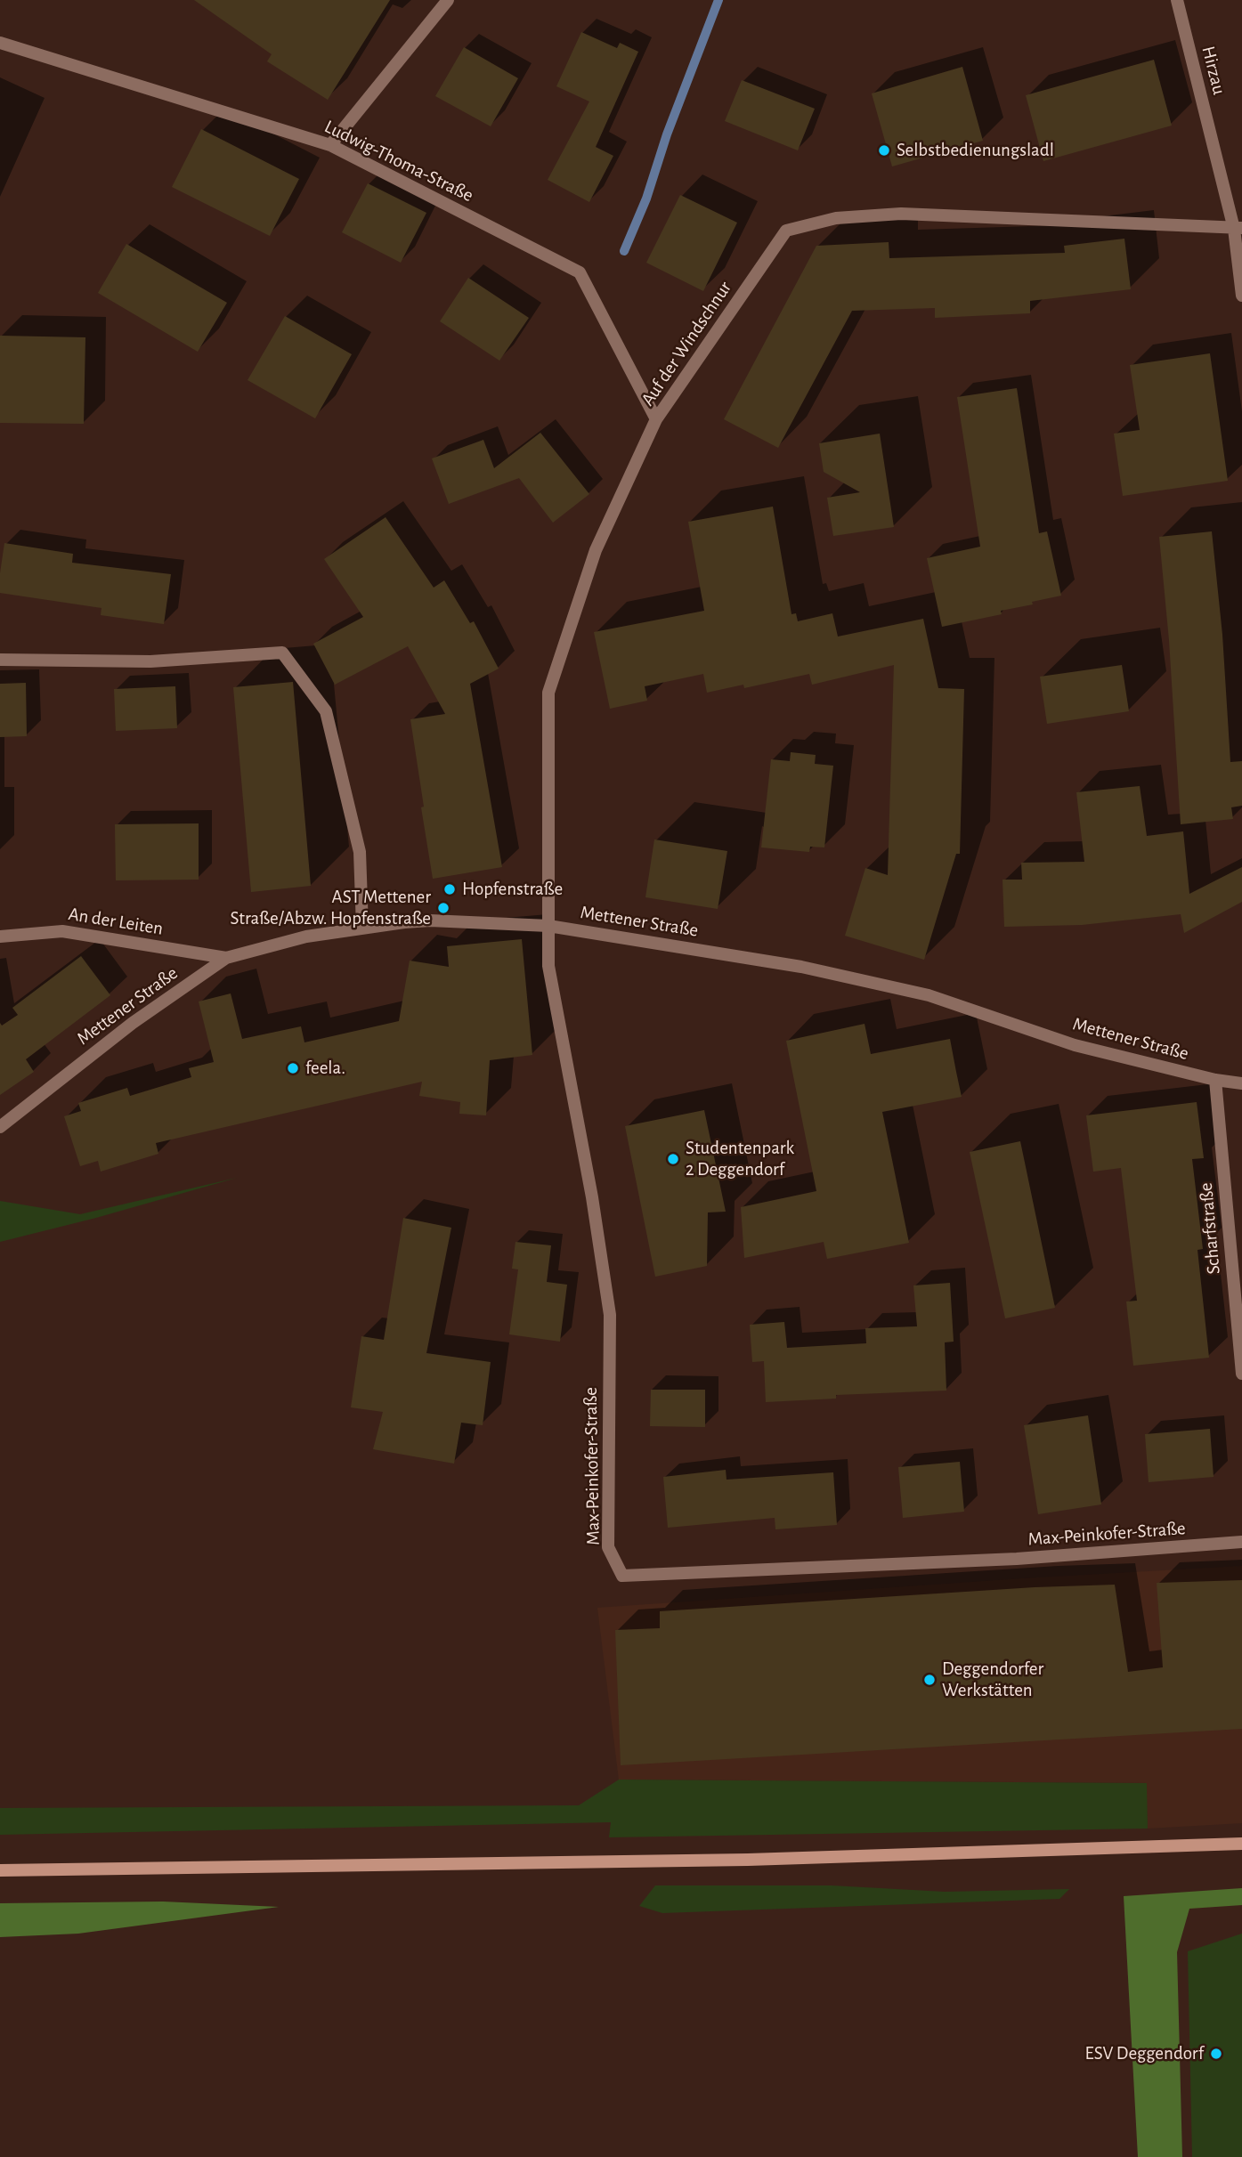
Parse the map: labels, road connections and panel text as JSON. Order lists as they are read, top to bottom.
{
  "streets": {
    "street": [
      "Hirzau",
      "Ludwig-Thoma-Straße",
      "Auf der Windschnur",
      "An der Leiten",
      "Mettener Straße",
      "Scharfstraße",
      "Max-Peinkofer-Straße"
    ]
  },
  "crossings": [
    ["Hirzau", "Auf der Windschnur"],
    ["Ludwig-Thoma-Straße", "Auf der Windschnur"],
    ["Auf der Windschnur", "Mettener Straße"],
    ["Auf der Windschnur", "Max-Peinkofer-Straße"],
    ["An der Leiten", "Mettener Straße"],
    ["Mettener Straße", "Scharfstraße"],
    ["Mettener Straße", "Max-Peinkofer-Straße"]
  ],
  "places": [
    "Selbstbedienungsladl",
    "Hopfenstraße",
    "AST Mettener Straße/Abzw. Hopfenstraße",
    "feela.",
    "Studentenpark 2 Deggendorf",
    "Deggendorfer Werkstätten",
    "ESV Deggendorf"
  ]
}
